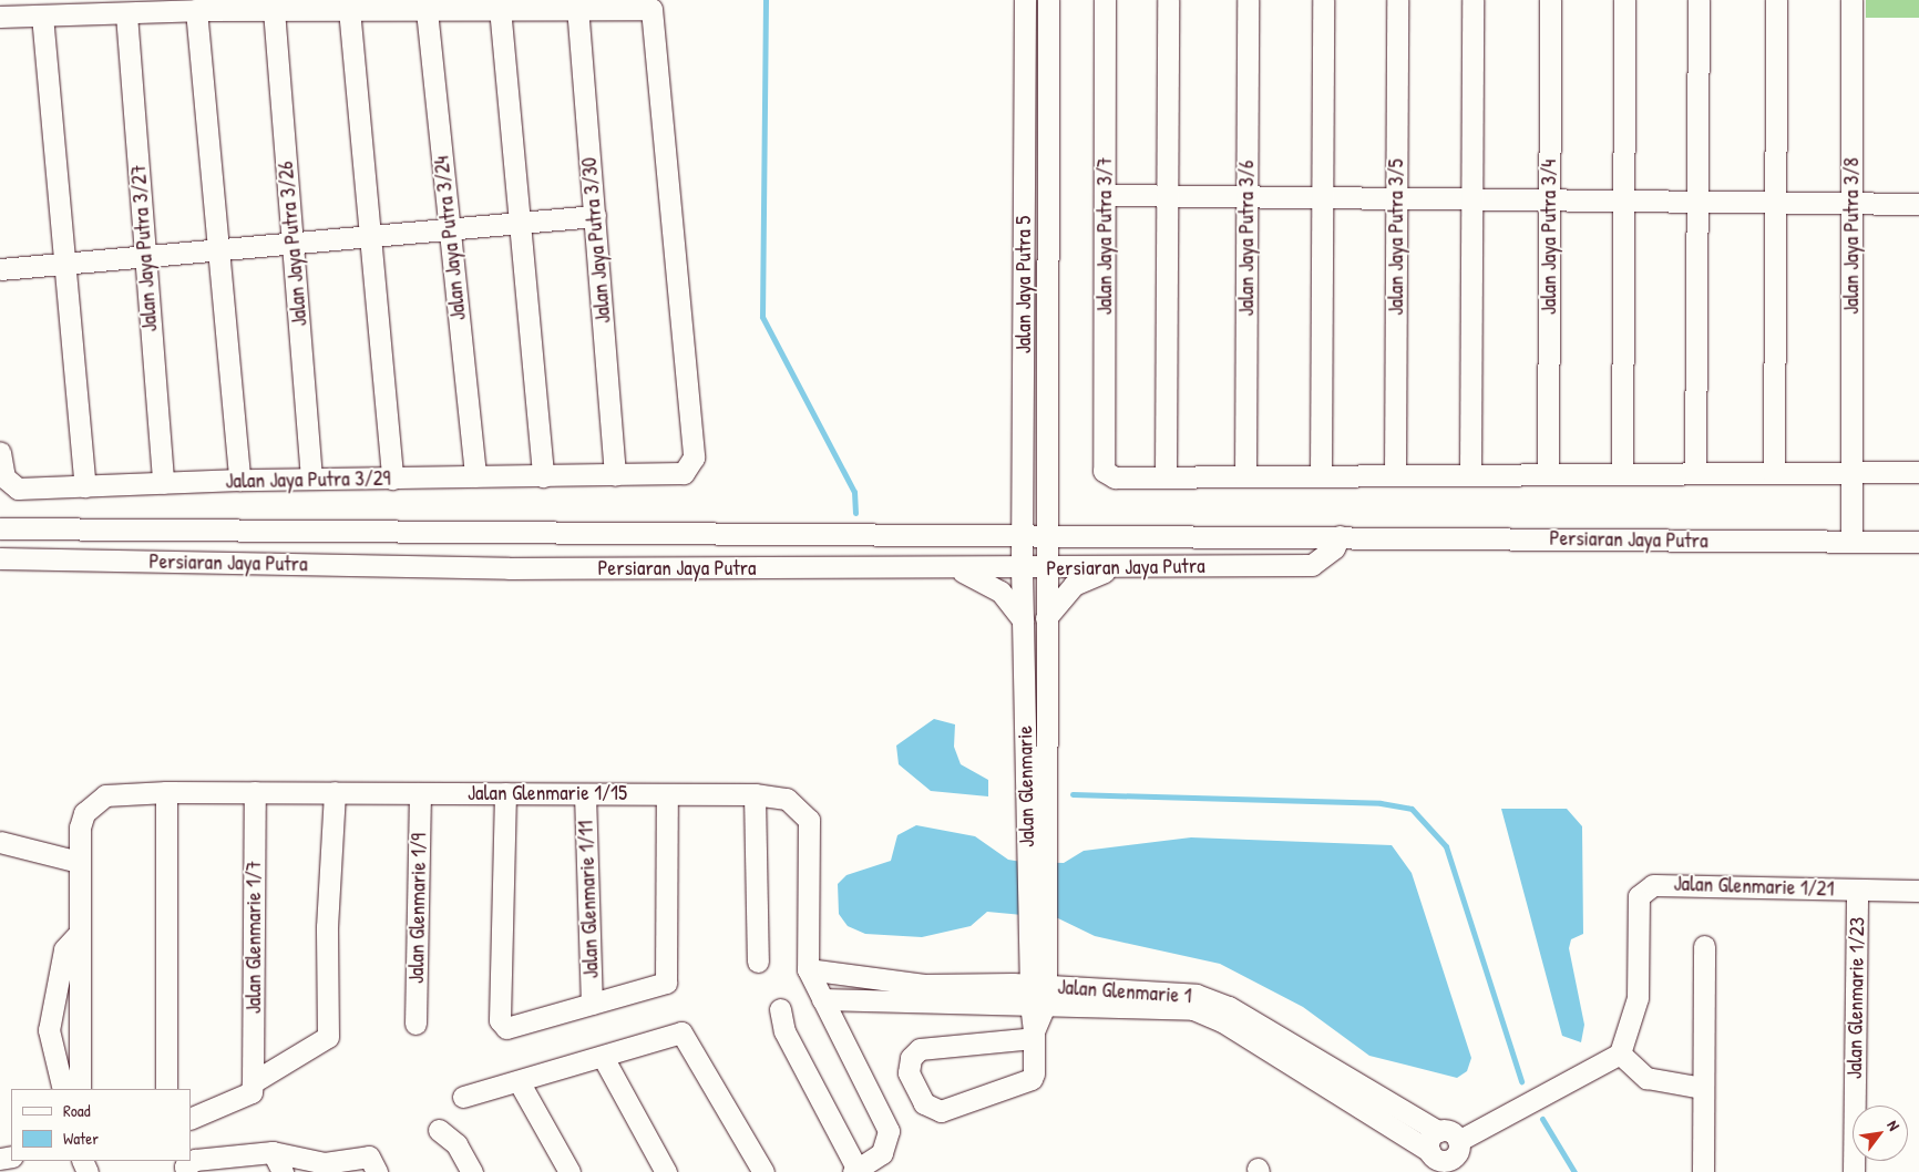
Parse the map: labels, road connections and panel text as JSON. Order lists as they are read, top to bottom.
{
  "streets": {
    "street": [
      "Jalan Jaya Putra 3/7",
      "Jalan Jaya Putra 3/8",
      "Jalan Jaya Putra 3/5",
      "Jalan Jaya Putra 3/4",
      "Jalan Jaya Putra 3/24",
      "Jalan Jaya Putra 3/6",
      "Jalan Jaya Putra 3/30",
      "Jalan Jaya Putra 3/26",
      "Jalan Jaya Putra 3/27",
      "Jalan Jaya Putra 5",
      "Jalan Jaya Putra 3/29",
      "Persiaran Jaya Putra",
      "Jalan Glenmarie",
      "Jalan Glenmarie 1/15",
      "Jalan Glenmarie 1/21",
      "Jalan Glenmarie 1/11",
      "Jalan Glenmarie 1/9",
      "Jalan Glenmarie 1/7",
      "Jalan Glenmarie 1",
      "Jalan Glenmarie 1/23"
    ]
  },
  "crossings": [
    ["Jalan Jaya Putra 3/8", "Persiaran Jaya Putra"],
    ["Jalan Jaya Putra 3/24", "Jalan Jaya Putra 3/29"],
    ["Jalan Jaya Putra 3/30", "Jalan Jaya Putra 3/29"],
    ["Jalan Jaya Putra 3/26", "Jalan Jaya Putra 3/29"],
    ["Jalan Jaya Putra 3/27", "Jalan Jaya Putra 3/29"],
    ["Jalan Jaya Putra 5", "Persiaran Jaya Putra"],
    ["Jalan Jaya Putra 5", "Jalan Glenmarie"],
    ["Persiaran Jaya Putra", "Jalan Glenmarie"],
    ["Jalan Glenmarie", "Jalan Glenmarie 1"],
    ["Jalan Glenmarie 1/15", "Jalan Glenmarie 1/11"],
    ["Jalan Glenmarie 1/15", "Jalan Glenmarie 1/9"],
    ["Jalan Glenmarie 1/15", "Jalan Glenmarie 1/7"],
    ["Jalan Glenmarie 1/15", "Jalan Glenmarie 1"],
    ["Jalan Glenmarie 1/21", "Jalan Glenmarie 1/23"]
  ],
  "legend": ["Road", "Water"],
  "north": "top right"
}
